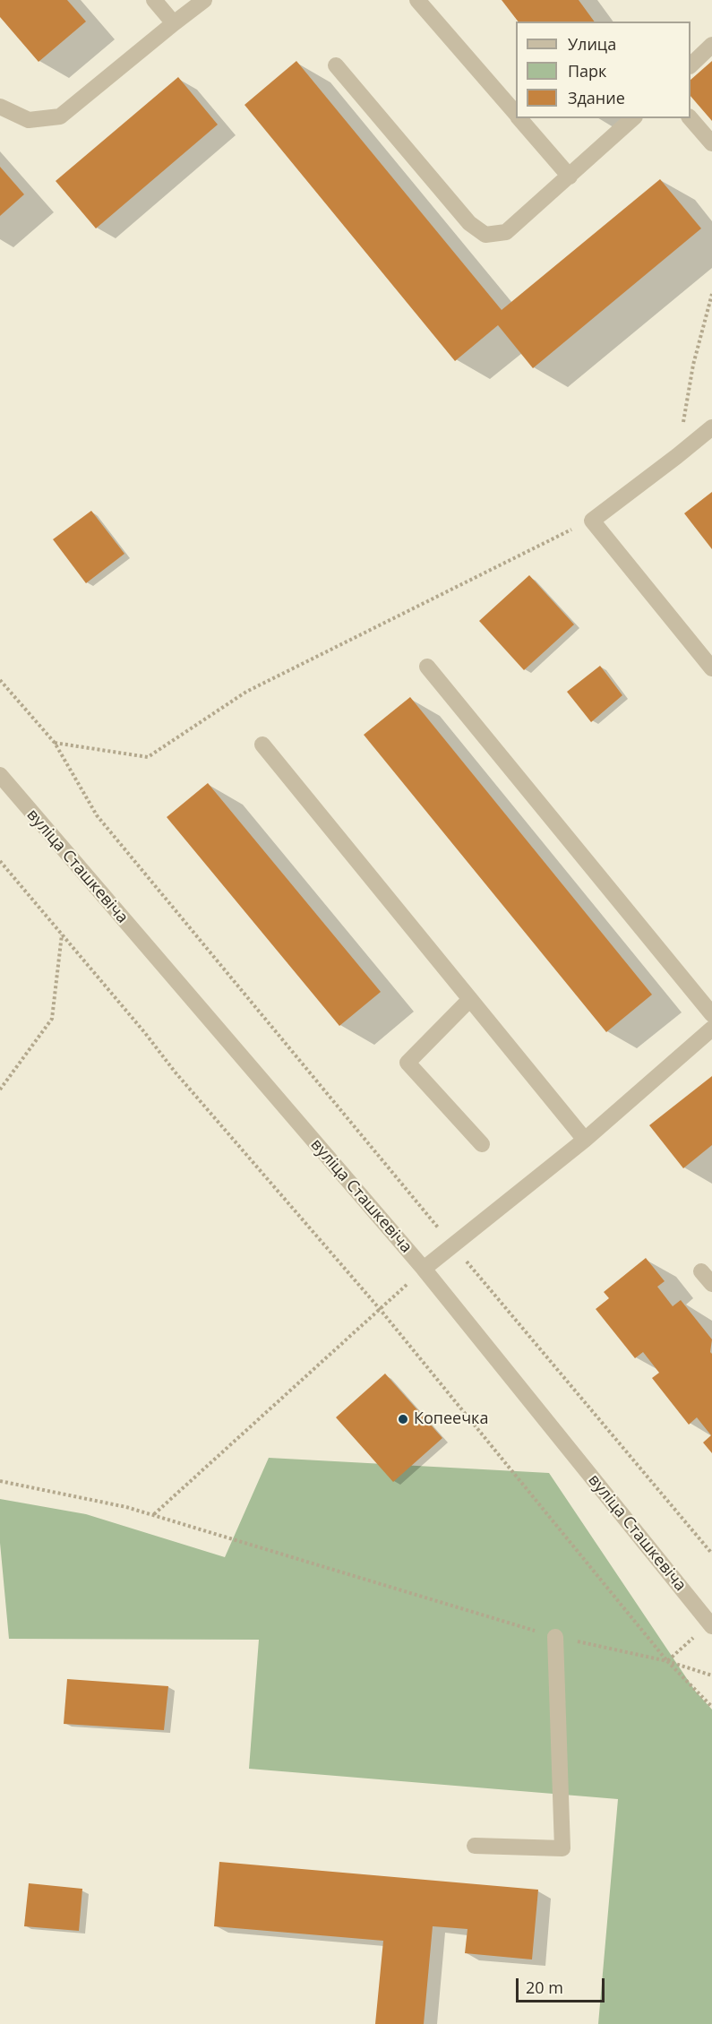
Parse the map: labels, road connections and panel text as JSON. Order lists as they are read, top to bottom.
{
  "streets": {
    "street": ["вуліца Сташкевіча"]
  },
  "places": ["Копеечка"],
  "legend": ["Улица", "Парк", "Здание"],
  "scale_bar": "20 m"
}
